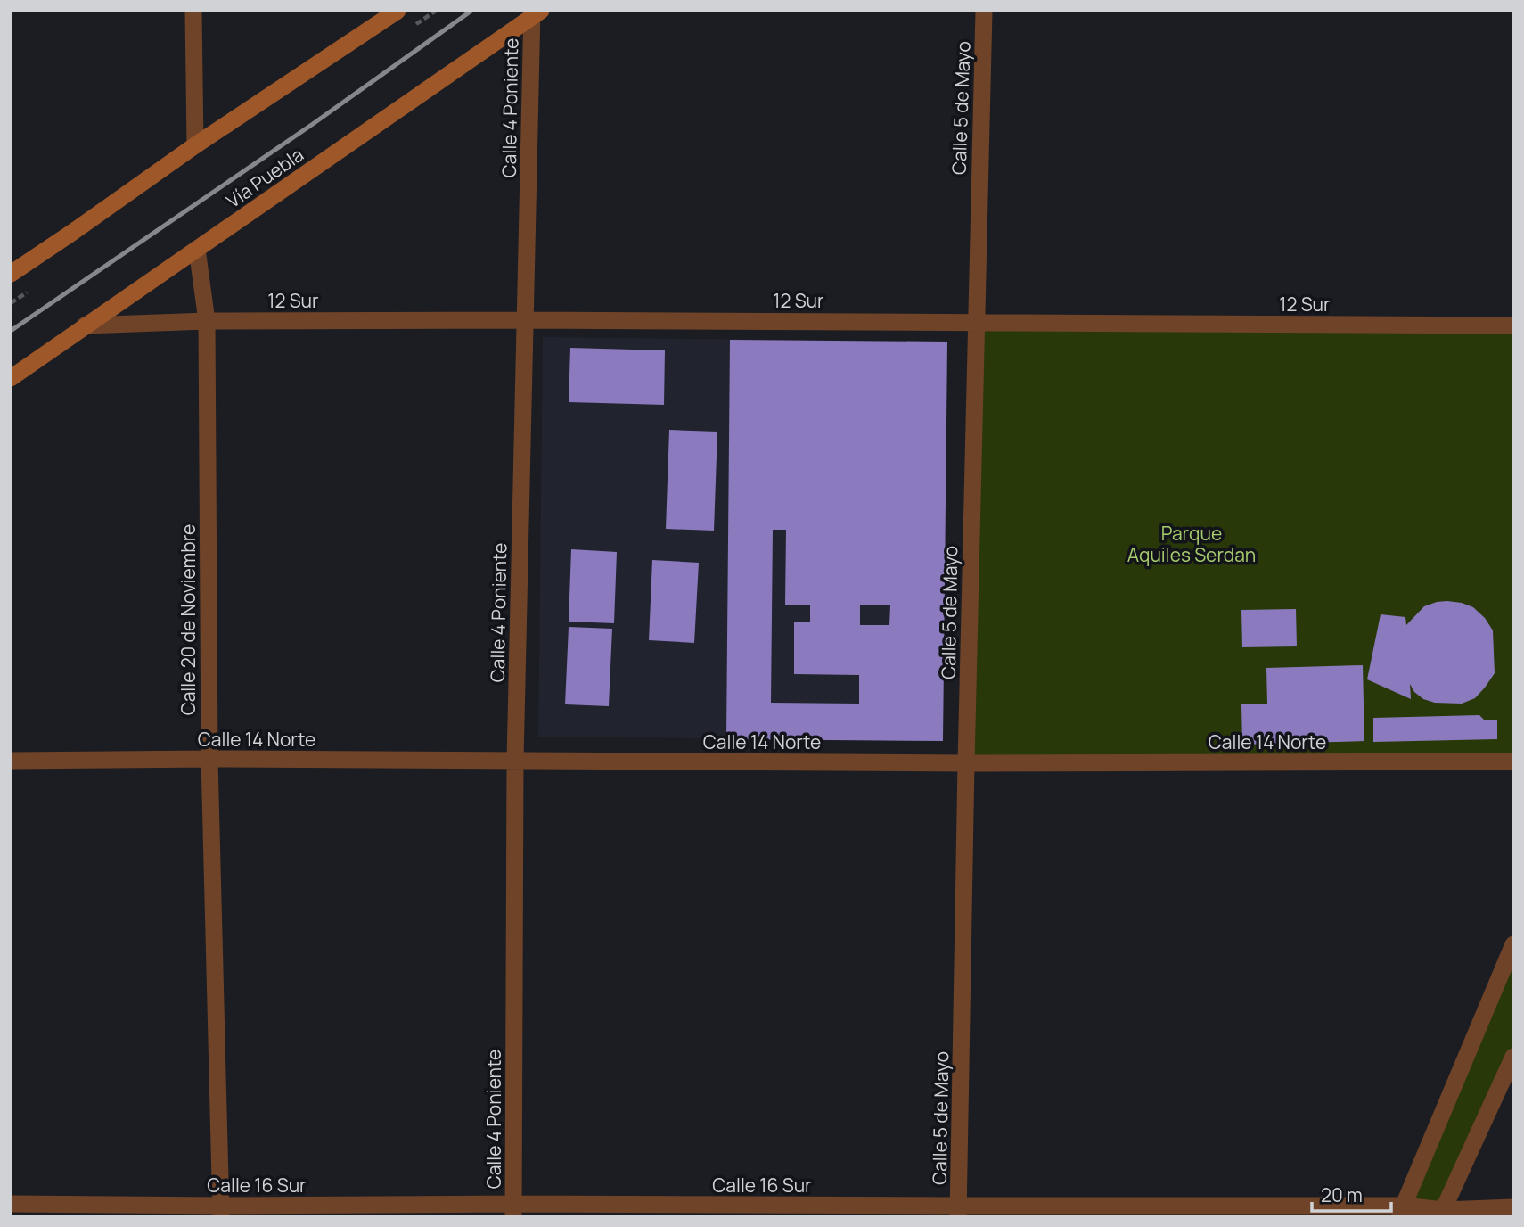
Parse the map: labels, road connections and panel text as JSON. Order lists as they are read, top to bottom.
{
  "streets": {
    "main road": ["Vía Puebla"],
    "street": [
      "Calle 4 Poniente",
      "Calle 5 de Mayo",
      "12 Sur",
      "Calle 20 de Noviembre",
      "Calle 14 Norte",
      "Calle 16 Sur"
    ]
  },
  "crossings": [
    ["Calle 4 Poniente", "Vía Puebla"],
    ["Calle 4 Poniente", "12 Sur"],
    ["Calle 4 Poniente", "Calle 14 Norte"],
    ["Calle 4 Poniente", "Calle 16 Sur"],
    ["Calle 5 de Mayo", "12 Sur"],
    ["Calle 5 de Mayo", "Calle 14 Norte"],
    ["Calle 5 de Mayo", "Calle 16 Sur"],
    ["Vía Puebla", "12 Sur"],
    ["Vía Puebla", "Calle 20 de Noviembre"],
    ["12 Sur", "Calle 20 de Noviembre"],
    ["Calle 20 de Noviembre", "Calle 14 Norte"],
    ["Calle 20 de Noviembre", "Calle 16 Sur"]
  ],
  "parks": ["Parque Aquiles Serdan"],
  "scale_bar": "20 m"
}
